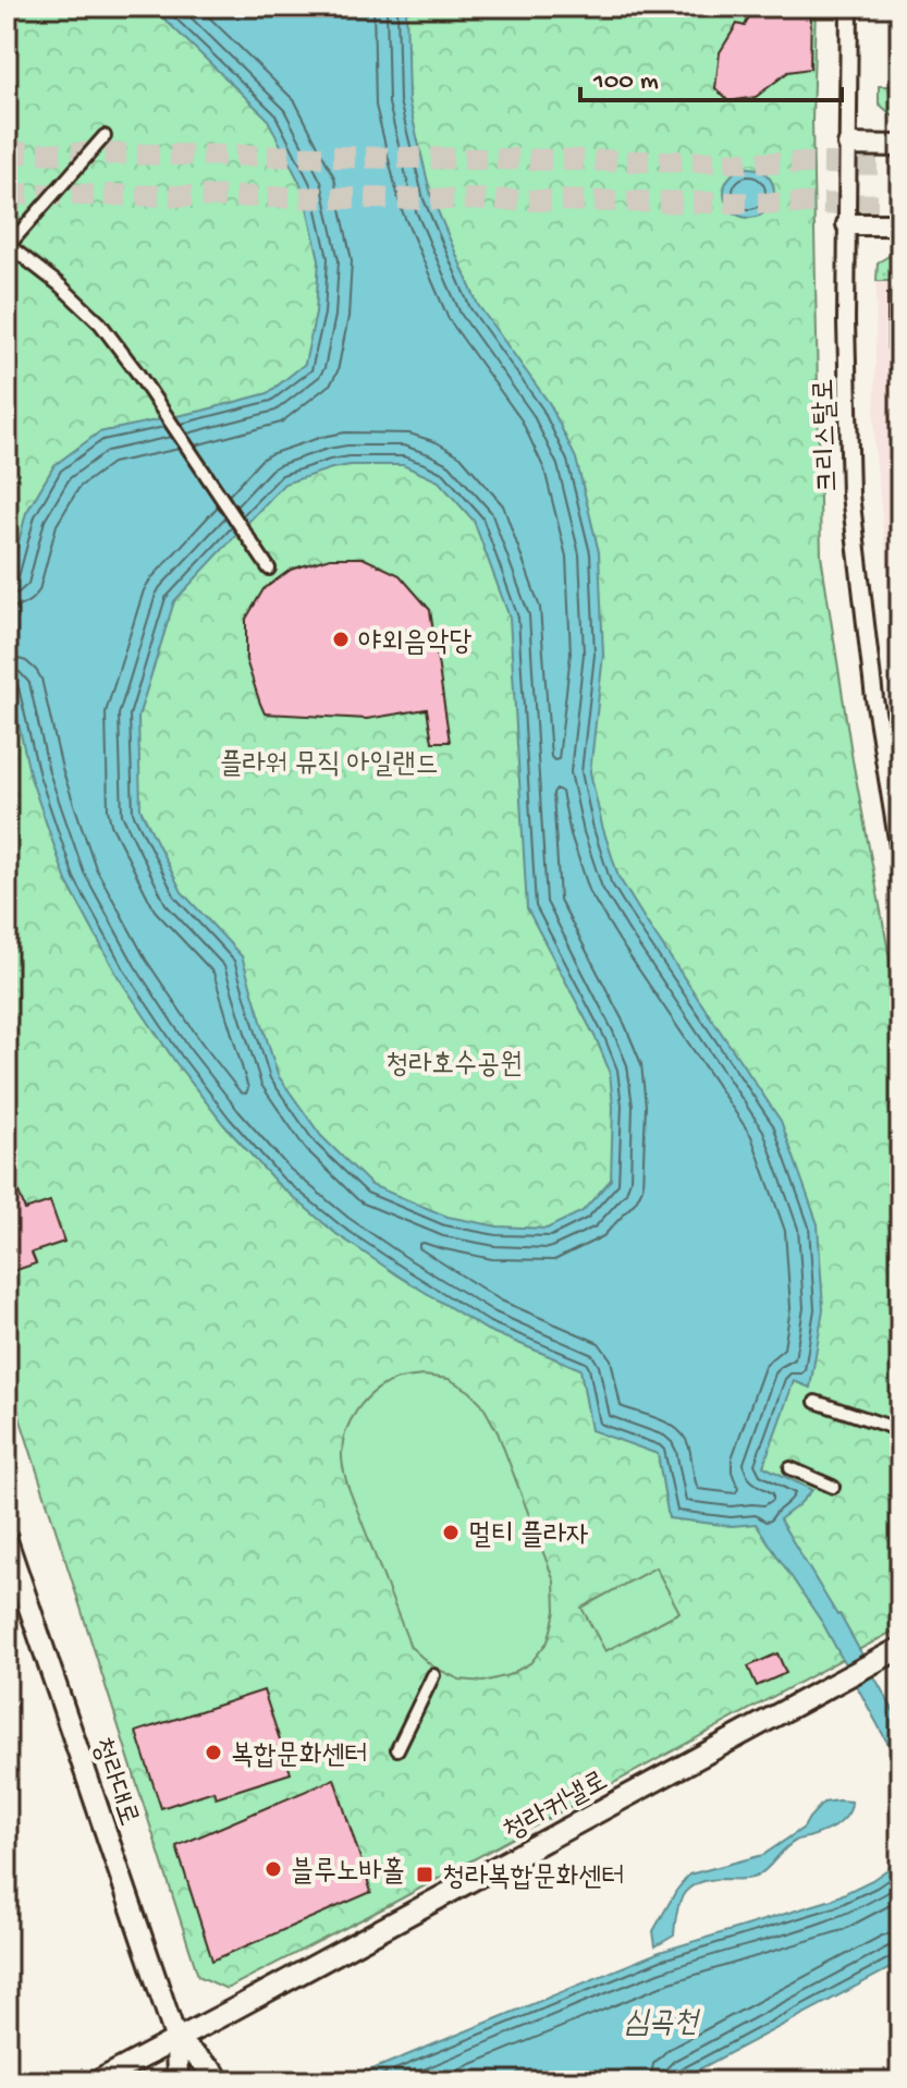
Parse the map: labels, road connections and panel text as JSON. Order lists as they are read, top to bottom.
{
  "streets": {
    "street": ["크리스탈로", "청라대로", "청라커낼로"]
  },
  "crossings": [
    ["청라대로", "청라커낼로"]
  ],
  "water": ["심곡천"],
  "parks": ["플라워 뮤직 아일랜드", "청라호수공원"],
  "places": {
    "other": [
      "야외음악당",
      "멀티 플라자",
      "복합문화센터",
      "블루노바홀"
    ],
    "transit": ["청라복합문화센터"]
  },
  "scale_bar": "100 m"
}
